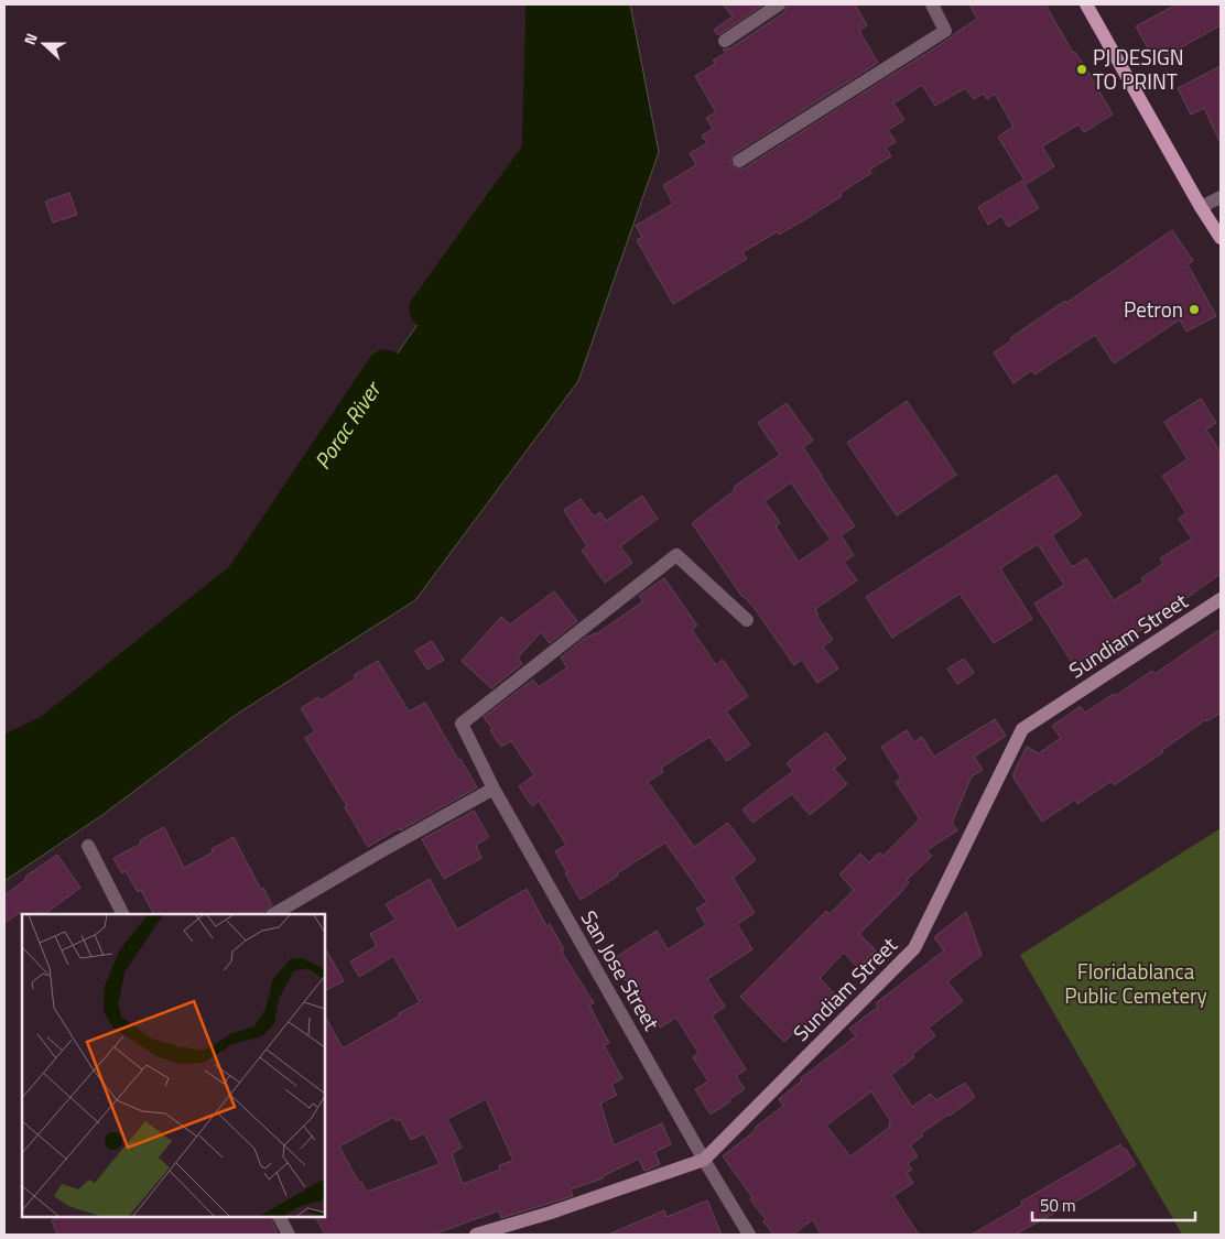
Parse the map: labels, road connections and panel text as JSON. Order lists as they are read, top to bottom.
{
  "streets": {
    "street": ["Sundiam Street", "San Jose Street"]
  },
  "crossings": [
    ["Sundiam Street", "San Jose Street"]
  ],
  "water": ["Porac River"],
  "parks": ["Floridablanca Public Cemetery"],
  "places": ["PJ DESIGN TO PRINT", "Petron"],
  "scale_bar": "50 m",
  "north": "left"
}
